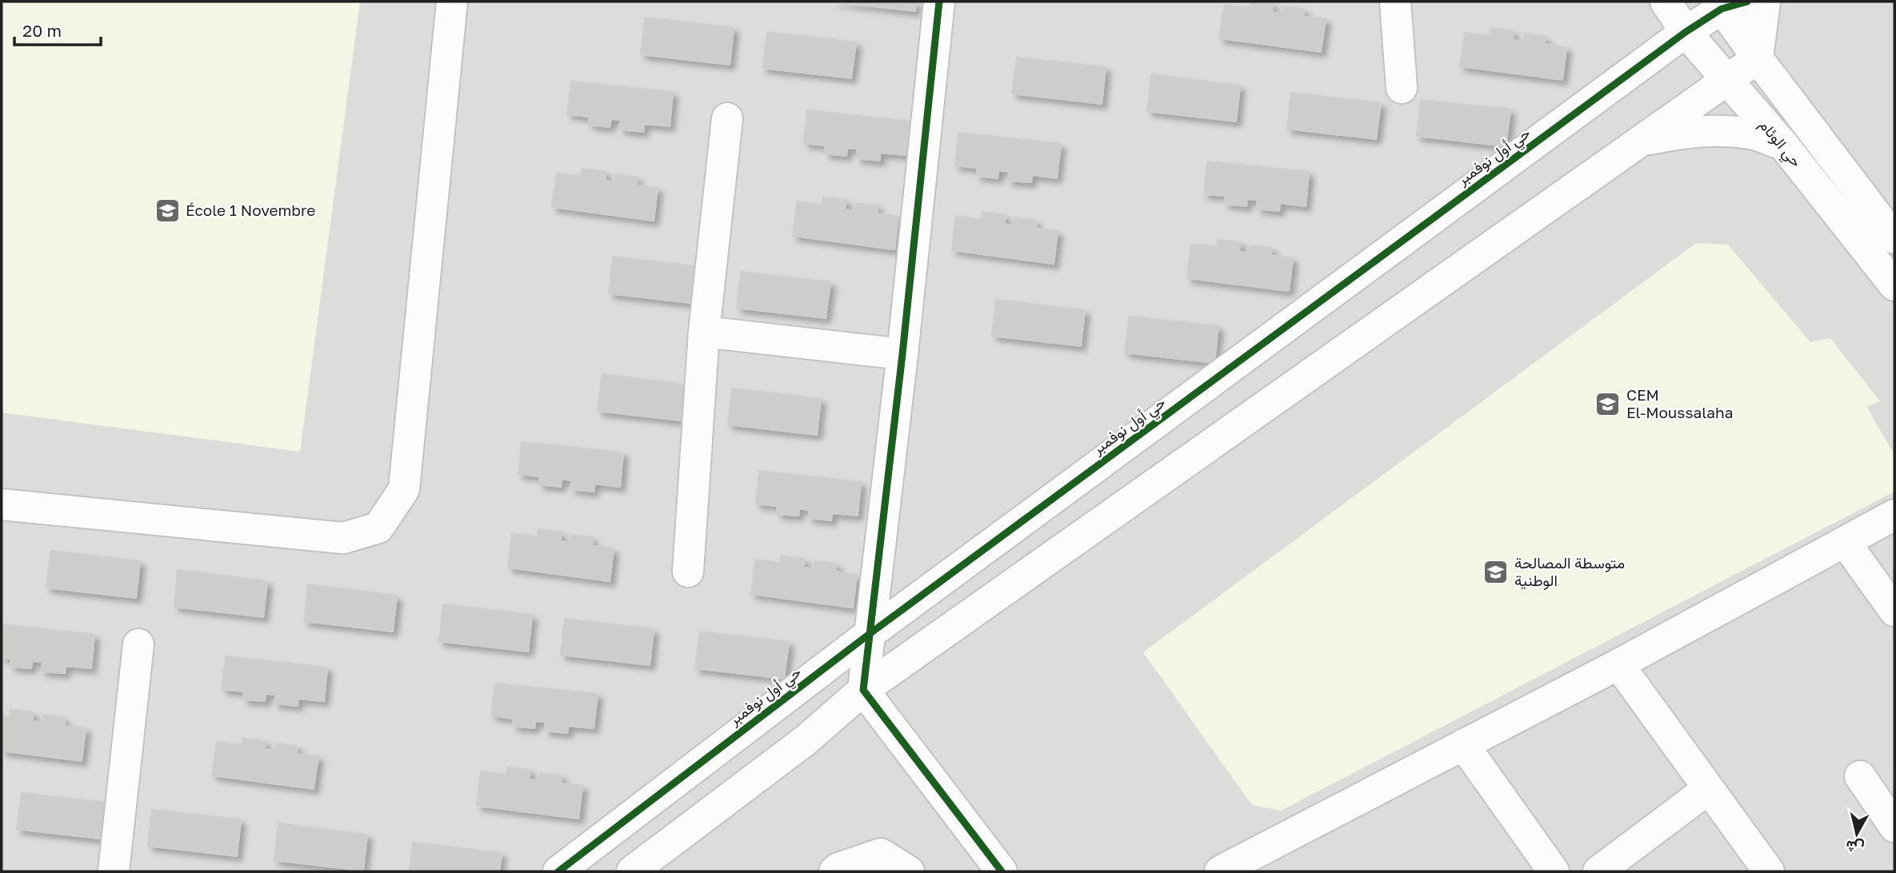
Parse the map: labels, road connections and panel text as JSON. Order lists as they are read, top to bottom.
{
  "streets": {
    "street": ["حي الوئام", "حي أول نوفمبر"]
  },
  "crossings": [
    ["حي الوئام", "حي أول نوفمبر"]
  ],
  "places": {
    "school or university": ["École 1 Novembre", "CEM El-Moussalaha", "متوسطة المصالحة الوطنية"]
  },
  "scale_bar": "20 m",
  "north": "bottom"
}
